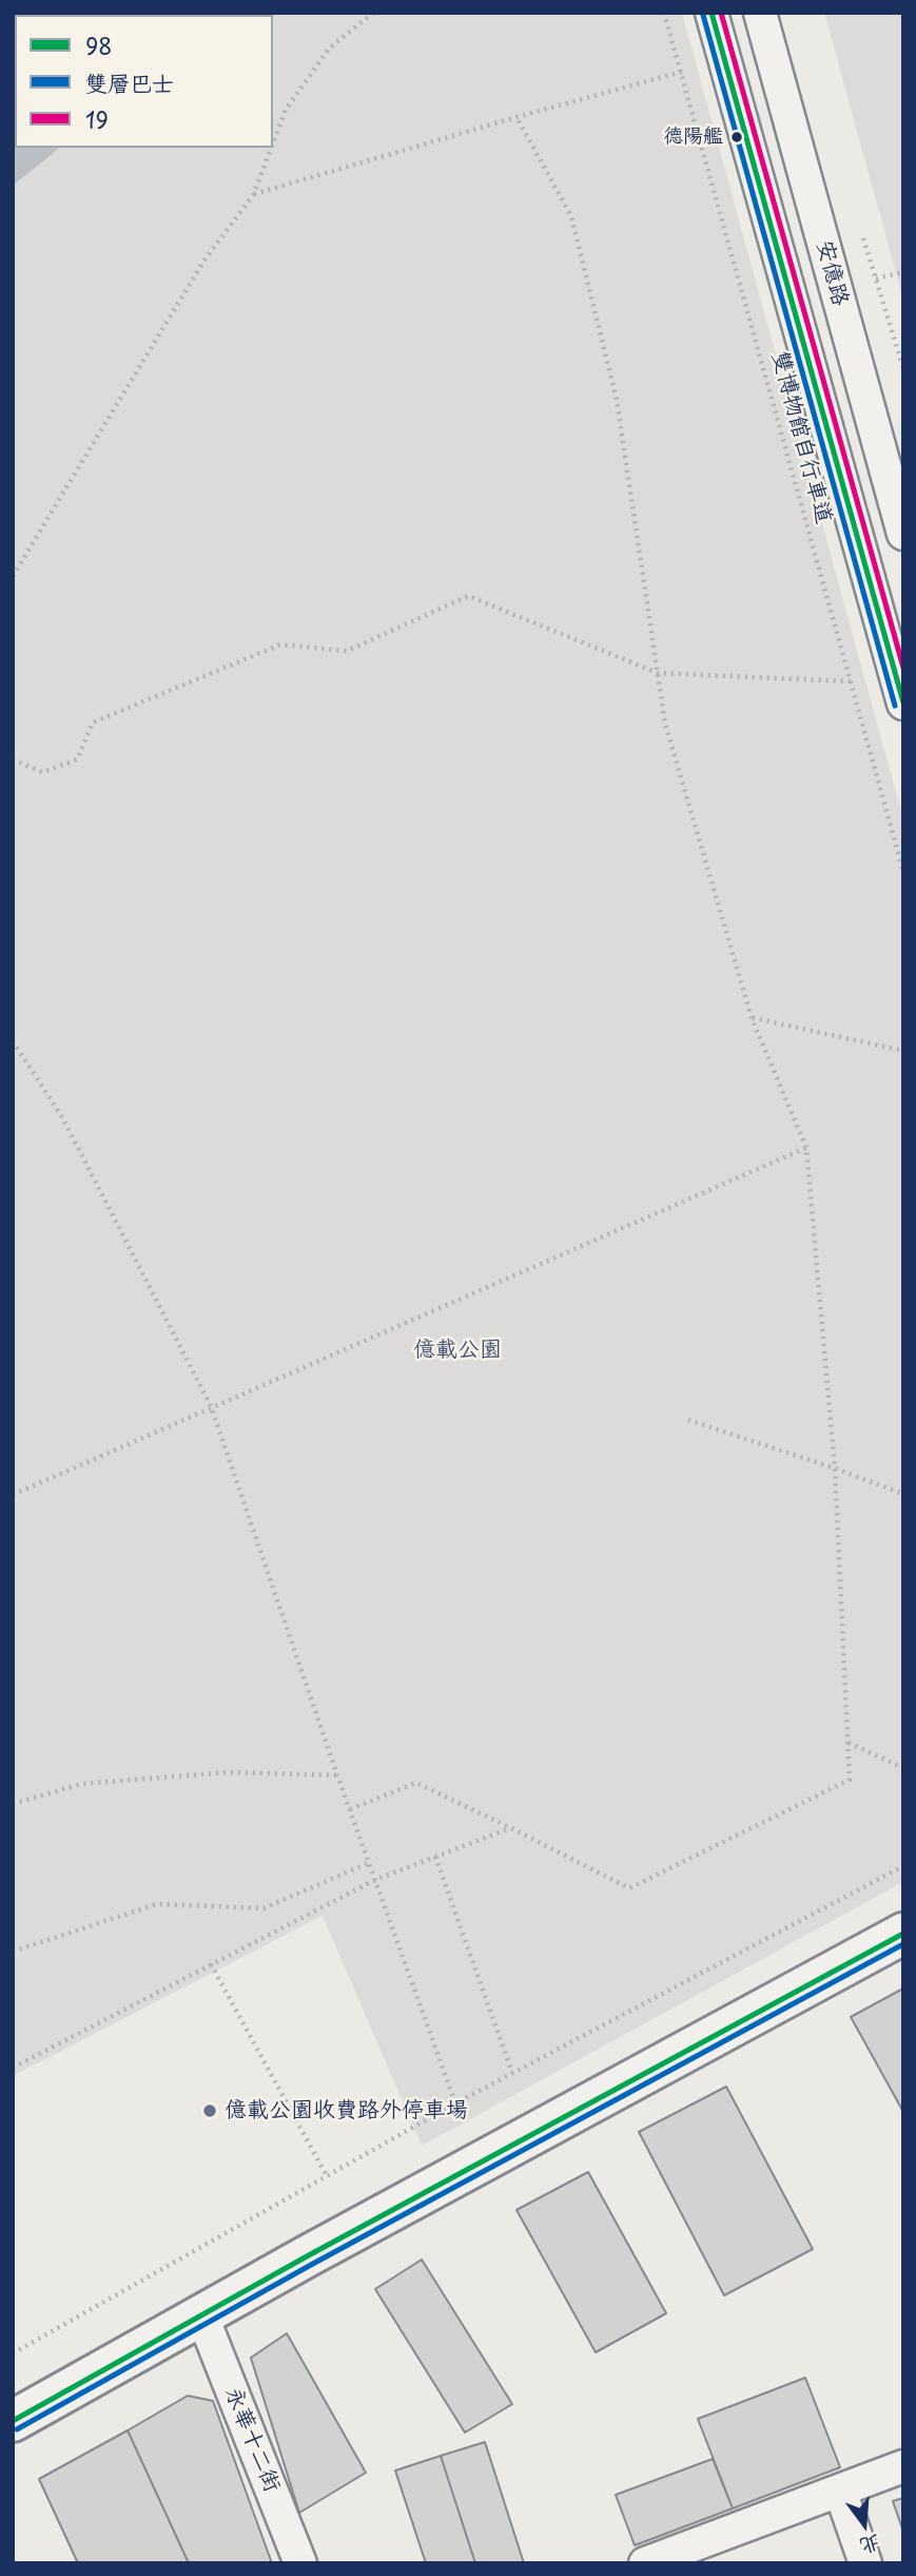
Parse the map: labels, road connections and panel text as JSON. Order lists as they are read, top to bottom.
{
  "streets": {
    "street": ["安億路", "永華十二街"],
    "path": ["雙博物館自行車道"]
  },
  "parks": ["億載公園"],
  "places": ["德陽艦", "億載公園收費路外停車場"],
  "lines": ["transit line 98", "transit line 19", "transit line 雙層巴士"],
  "legend": ["98", "雙層巴士", "19"],
  "north": "bottom"
}
